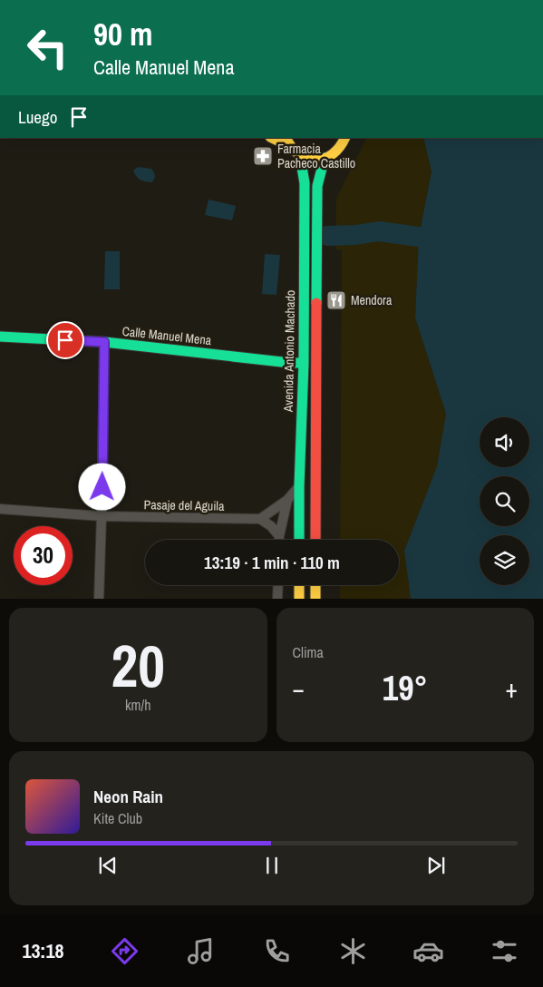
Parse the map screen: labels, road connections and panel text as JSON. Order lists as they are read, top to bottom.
{
  "streets": {
    "main road": ["Calle Manuel Mena", "Avenida Antonio Machado"],
    "street": ["Pasaje del Aguila"]
  },
  "crossings": [
    ["Calle Manuel Mena", "Avenida Antonio Machado"]
  ],
  "places": {
    "pharmacy": ["Farmacia Pacheco Castillo"],
    "restaurant": ["Mendora"]
  },
  "page": {
    "turn": ["90 m", "Calle Manuel Mena"],
    "then": "Luego",
    "limit": "30",
    "trip": "13:19 · 1 min · 110 m",
    "tile": [
      ["20", "km/h"],
      "Clima"
    ],
    "heat": ["−", "19°", "+"],
    "song": ["Neon Rain", "Kite Club"],
    "tabs": "13:18"
  }
}
